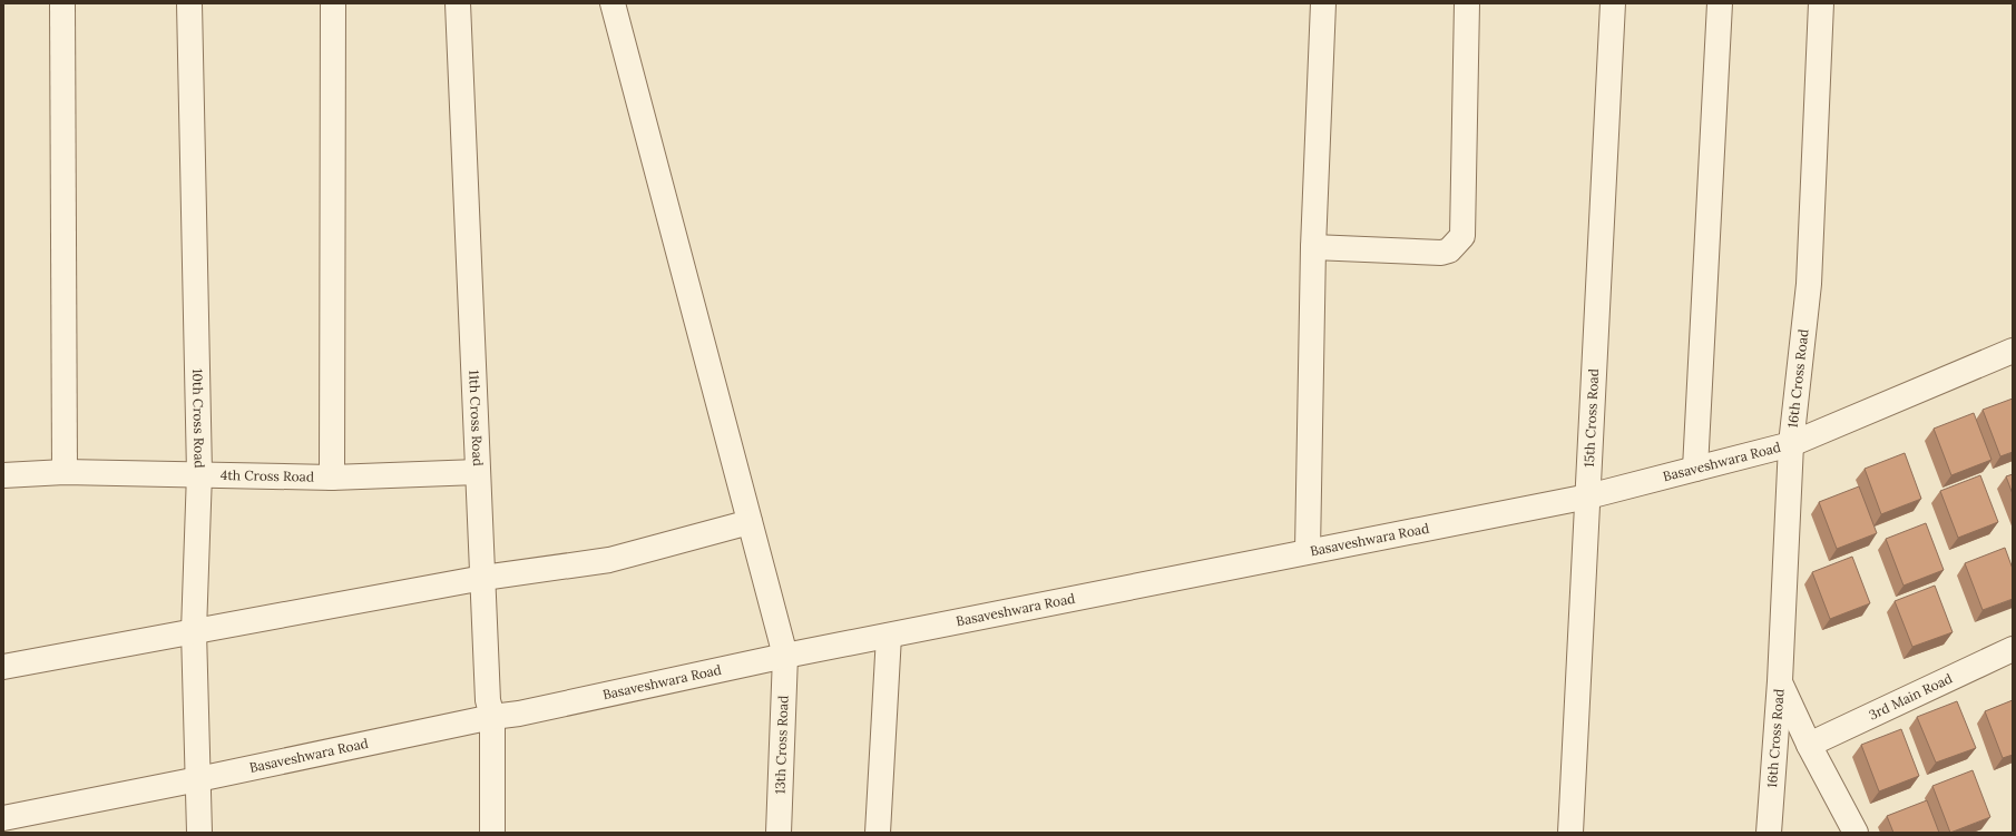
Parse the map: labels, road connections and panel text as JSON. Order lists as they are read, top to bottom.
{
  "streets": {
    "street": [
      "16th Cross Road",
      "10th Cross Road",
      "11th Cross Road",
      "15th Cross Road",
      "Basaveshwara Road",
      "4th Cross Road",
      "3rd Main Road",
      "13th Cross Road"
    ]
  },
  "crossings": [
    ["16th Cross Road", "Basaveshwara Road"],
    ["10th Cross Road", "Basaveshwara Road"],
    ["10th Cross Road", "4th Cross Road"],
    ["11th Cross Road", "Basaveshwara Road"],
    ["11th Cross Road", "4th Cross Road"],
    ["15th Cross Road", "Basaveshwara Road"],
    ["Basaveshwara Road", "13th Cross Road"]
  ]
}
